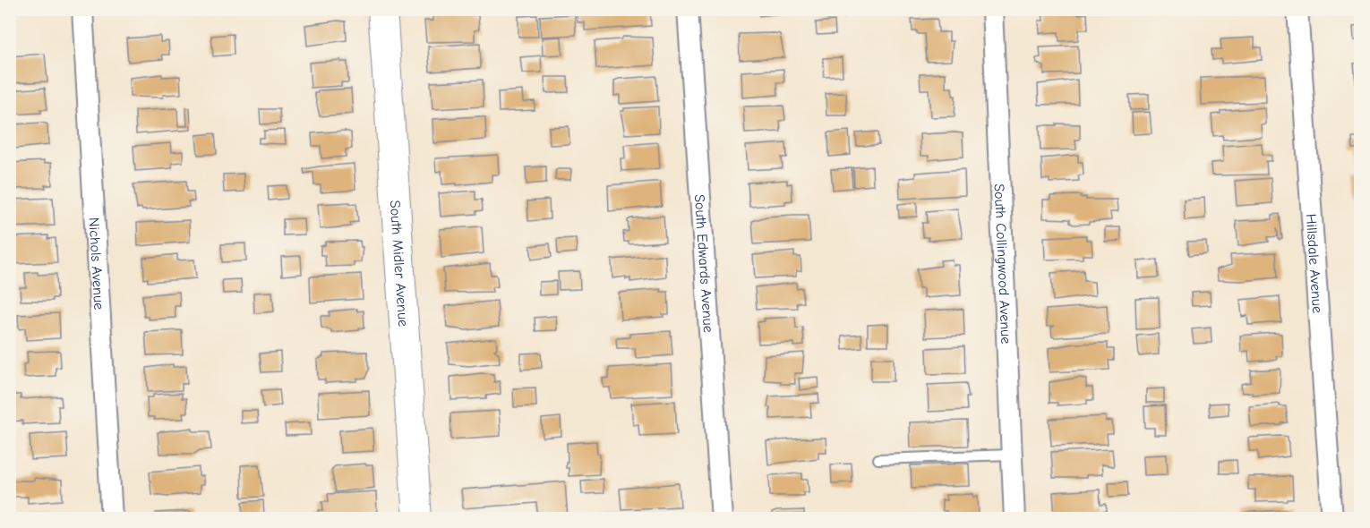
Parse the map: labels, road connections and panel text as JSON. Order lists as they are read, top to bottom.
{
  "streets": {
    "main road": ["South Midler Avenue"],
    "street": [
      "Nichols Avenue",
      "South Edwards Avenue",
      "South Collingwood Avenue",
      "Hillsdale Avenue"
    ]
  }
}
